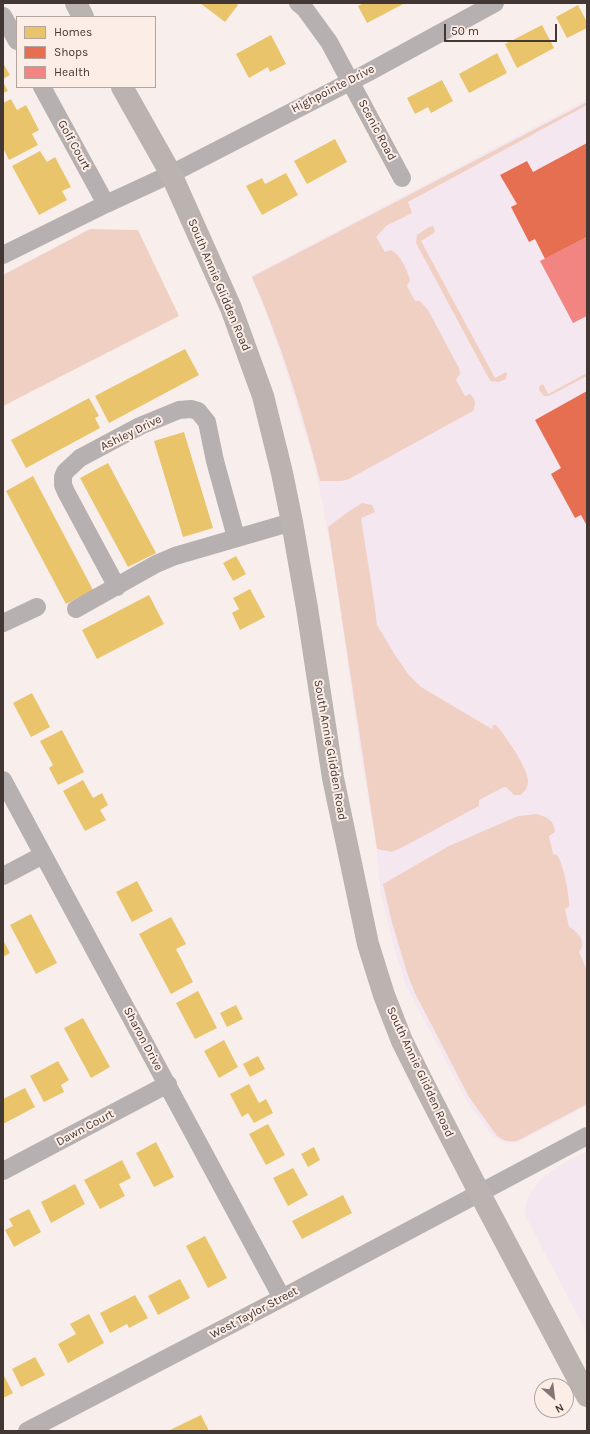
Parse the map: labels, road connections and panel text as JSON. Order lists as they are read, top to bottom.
{
  "streets": {
    "main road": ["South Annie Glidden Road"],
    "street": [
      "Highpointe Drive",
      "Scenic Road",
      "Golf Court",
      "Ashley Drive",
      "Sharon Drive",
      "Dawn Court",
      "West Taylor Street"
    ]
  },
  "crossings": [
    ["Highpointe Drive", "Scenic Road"],
    ["Highpointe Drive", "South Annie Glidden Road"],
    ["South Annie Glidden Road", "West Taylor Street"],
    ["Sharon Drive", "Dawn Court"],
    ["Sharon Drive", "West Taylor Street"]
  ],
  "legend": ["Homes", "Shops", "Health"],
  "scale_bar": "50 m",
  "north": "bottom right"
}
